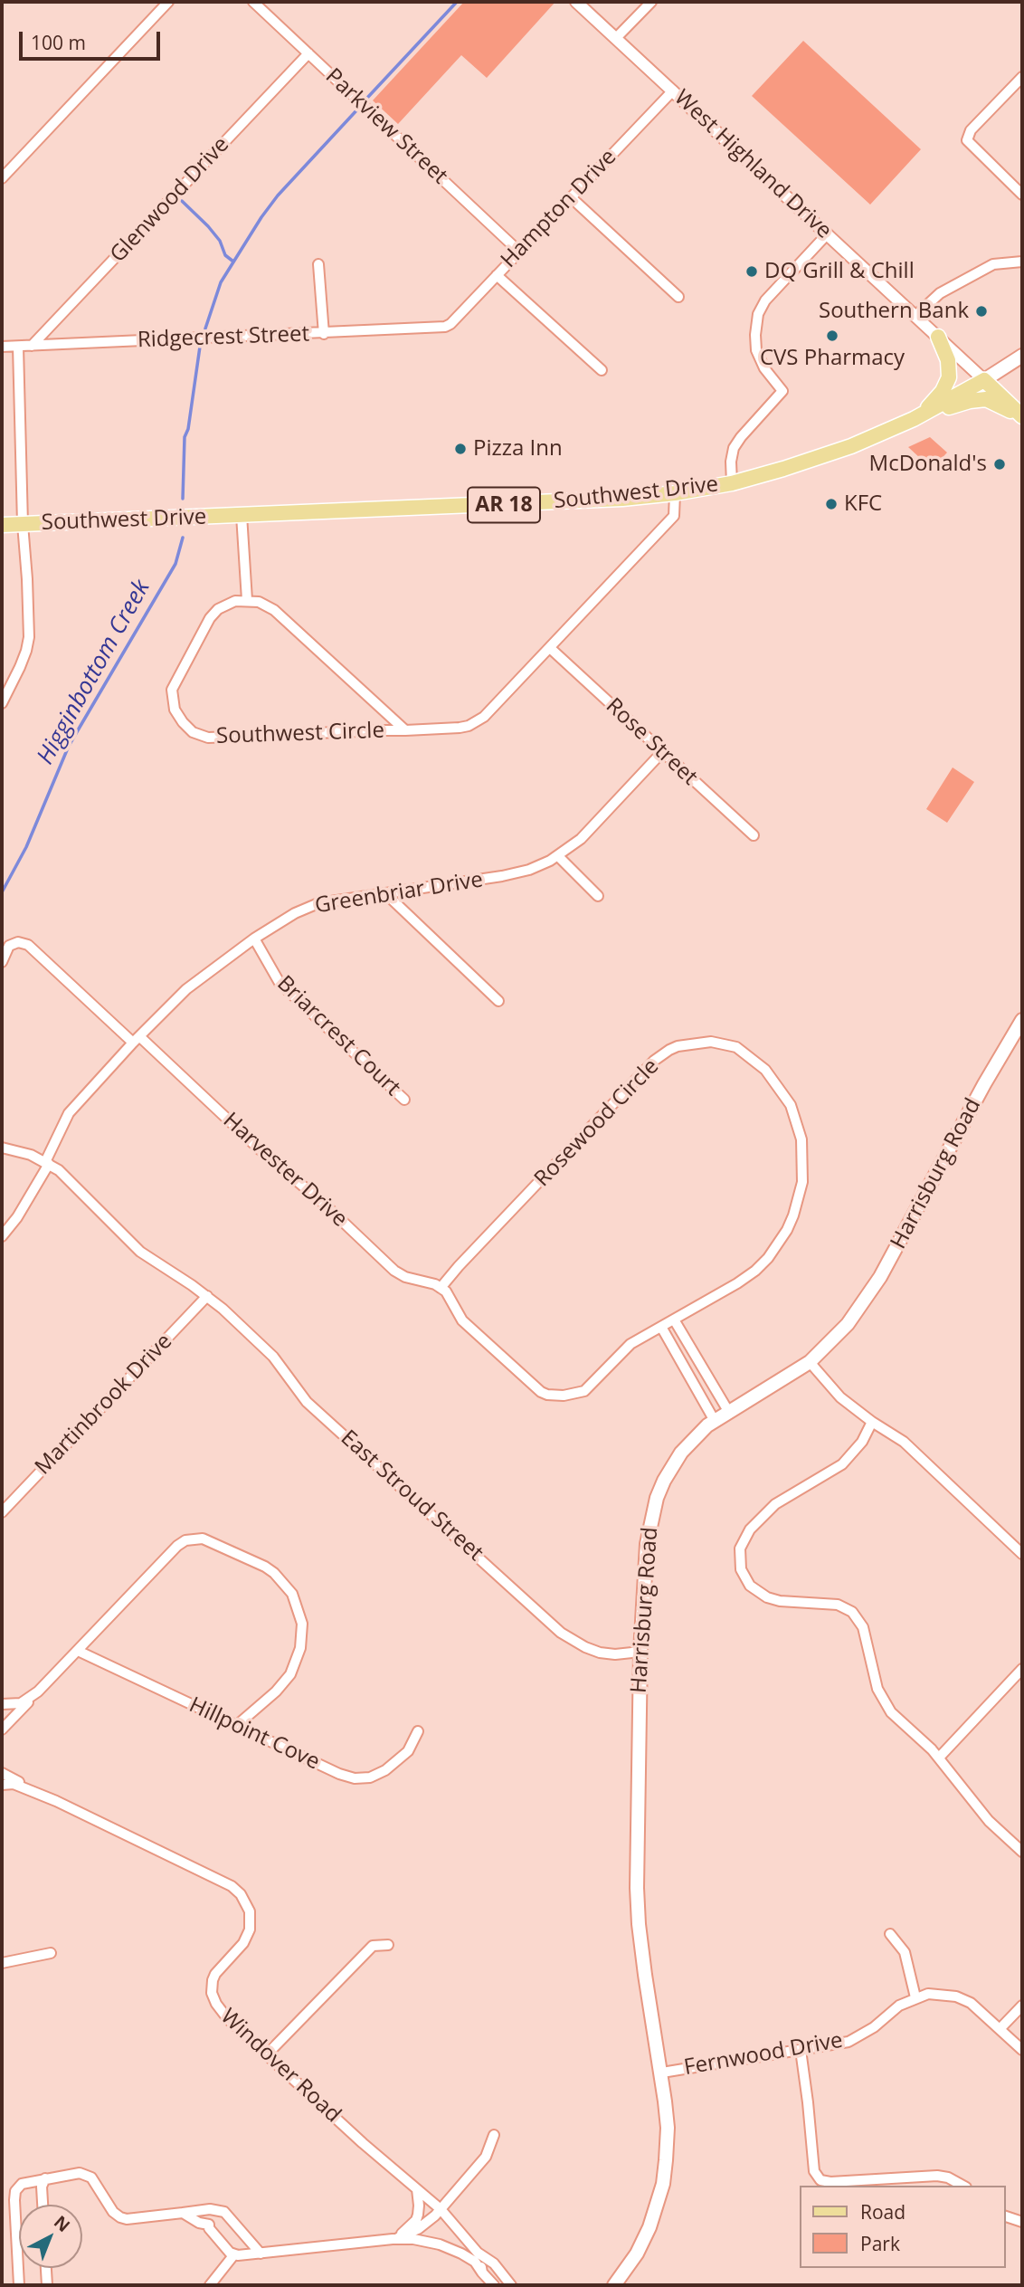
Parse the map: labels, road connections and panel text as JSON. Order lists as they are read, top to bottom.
{
  "streets": {
    "main road": ["Southwest Drive", "AR 18", "Harrisburg Road"],
    "street": [
      "Parkview Street",
      "West Highland Drive",
      "Glenwood Drive",
      "Hampton Drive",
      "Ridgecrest Street",
      "Southwest Circle",
      "Rose Street",
      "Greenbriar Drive",
      "Briarcrest Court",
      "Rosewood Circle",
      "Harvester Drive",
      "Martinbrook Drive",
      "East Stroud Street",
      "Hillpoint Cove",
      "Fernwood Drive",
      "Windover Road"
    ]
  },
  "crossings": [
    ["Parkview Street", "Glenwood Drive"],
    ["Parkview Street", "Hampton Drive"],
    ["West Highland Drive", "Hampton Drive"],
    ["West Highland Drive", "Southwest Drive"],
    ["Glenwood Drive", "Ridgecrest Street"],
    ["Hampton Drive", "Ridgecrest Street"],
    ["Southwest Drive", "Southwest Circle"],
    ["Southwest Circle", "Rose Street"],
    ["Rose Street", "Greenbriar Drive"],
    ["Greenbriar Drive", "Briarcrest Court"],
    ["Greenbriar Drive", "Harvester Drive"],
    ["Greenbriar Drive", "East Stroud Street"],
    ["Rosewood Circle", "Harvester Drive"],
    ["Harrisburg Road", "East Stroud Street"],
    ["Harrisburg Road", "Fernwood Drive"],
    ["Martinbrook Drive", "East Stroud Street"]
  ],
  "water": ["Higginbottom Creek"],
  "places": [
    "DQ Grill & Chill",
    "Southern Bank",
    "CVS Pharmacy",
    "Pizza Inn",
    "McDonald's",
    "KFC"
  ],
  "legend": ["Road", "Park"],
  "scale_bar": "100 m",
  "north": "top right"
}
